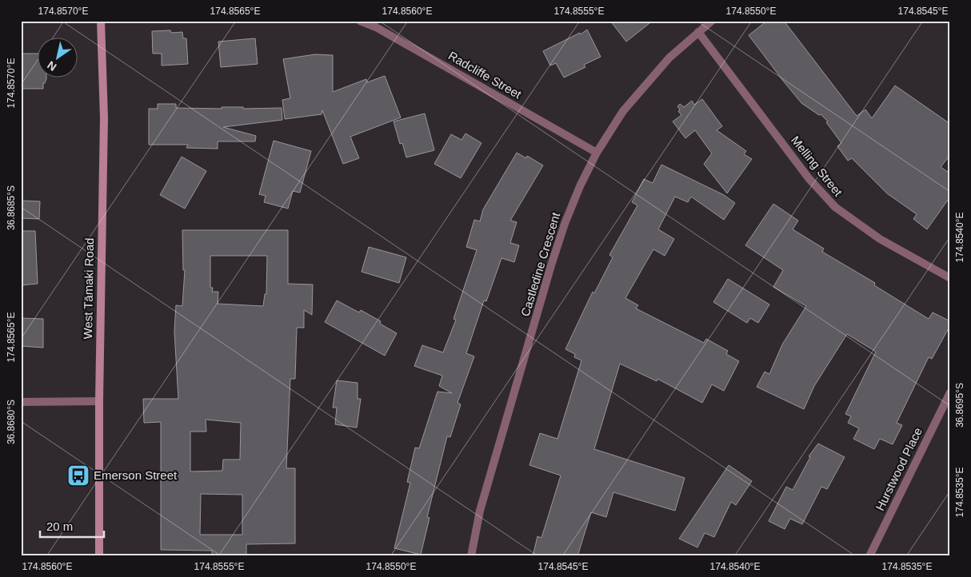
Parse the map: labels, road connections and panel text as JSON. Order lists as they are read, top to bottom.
{
  "streets": {
    "main road": ["West Tāmaki Road"],
    "street": [
      "Radcliffe Street",
      "Melling Street",
      "Castledine Crescent",
      "Hurstwood Place"
    ]
  },
  "crossings": [
    ["Radcliffe Street", "Castledine Crescent"],
    ["Melling Street", "Castledine Crescent"]
  ],
  "places": {
    "bus stop": ["Emerson Street"]
  },
  "scale_bar": "20 m",
  "north": "bottom left",
  "coordinates": [
    "174.8570°E",
    "174.8565°E",
    "174.8560°E",
    "174.8555°E",
    "174.8550°E",
    "174.8545°E",
    "36.8685°S",
    "174.8540°E",
    "36.8695°S",
    "36.8680°S",
    "174.8535°E"
  ]
}
